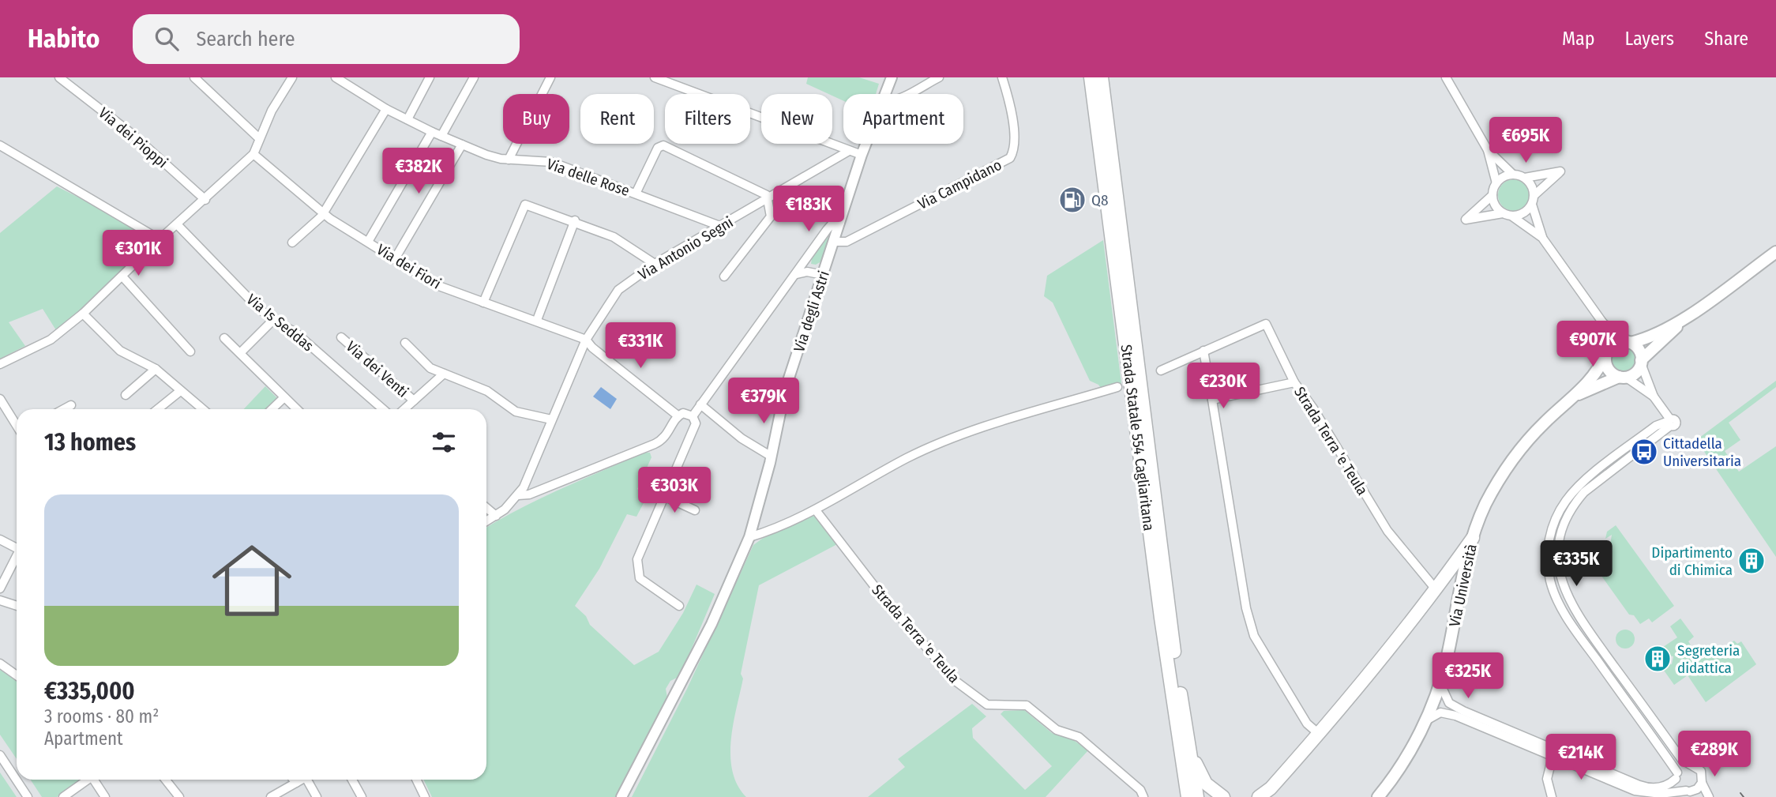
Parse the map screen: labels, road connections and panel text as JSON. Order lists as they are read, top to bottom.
{
  "streets": {
    "highway": ["Strada Statale 554 Cagliaritana"],
    "main road": ["Via Università"],
    "street": [
      "Via dei Pioppi",
      "Via delle Rose",
      "Via Campidano",
      "Via Antonio Segni",
      "Via dei Fiori",
      "Via degli Astri",
      "Via Is Seddas",
      "Via dei Venti",
      "Strada Terra 'e Teula"
    ]
  },
  "crossings": [
    ["Via delle Rose", "Via Antonio Segni"],
    ["Via Campidano", "Via degli Astri"],
    ["Via Antonio Segni", "Via dei Fiori"]
  ],
  "places": {
    "fuel station": ["Q8"],
    "bus stop": ["Cittadella Universitaria"],
    "building": ["Dipartimento di Chimica", "Segreteria didattica"]
  },
  "page": {
    "header": "Habito",
    "search": "Search here",
    "nav": ["Map", "Layers", "Share"],
    "chip": [
      "Buy",
      "Rent",
      "Filters",
      "New",
      "Apartment"
    ],
    "price": [
      "€695K",
      "€382K",
      "€183K",
      "€301K",
      "€907K",
      "€331K",
      "€230K",
      "€379K",
      "€303K",
      "€335K",
      "€325K",
      "€289K",
      "€214K"
    ],
    "heading": "13 homes",
    "list": [
      {
        "name": "€335,000",
        "note": "3 rooms · 80 m² · Apartment"
      }
    ]
  }
}
